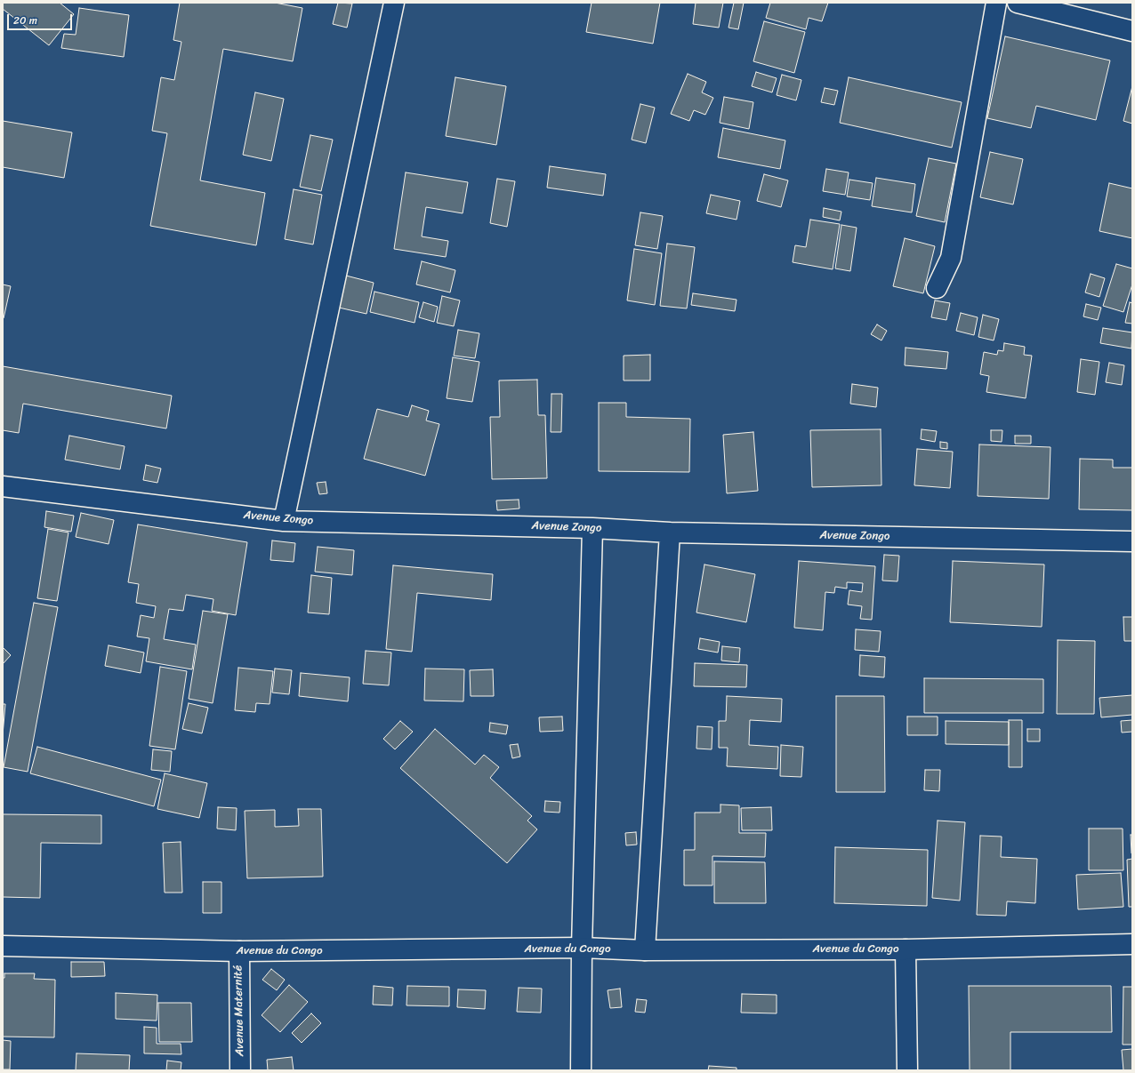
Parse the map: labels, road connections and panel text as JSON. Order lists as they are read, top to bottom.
{
  "streets": {
    "street": ["Avenue Zongo", "Avenue du Congo", "Avenue Maternité"]
  },
  "crossings": [
    ["Avenue du Congo", "Avenue Maternité"]
  ],
  "scale_bar": "20 m"
}
